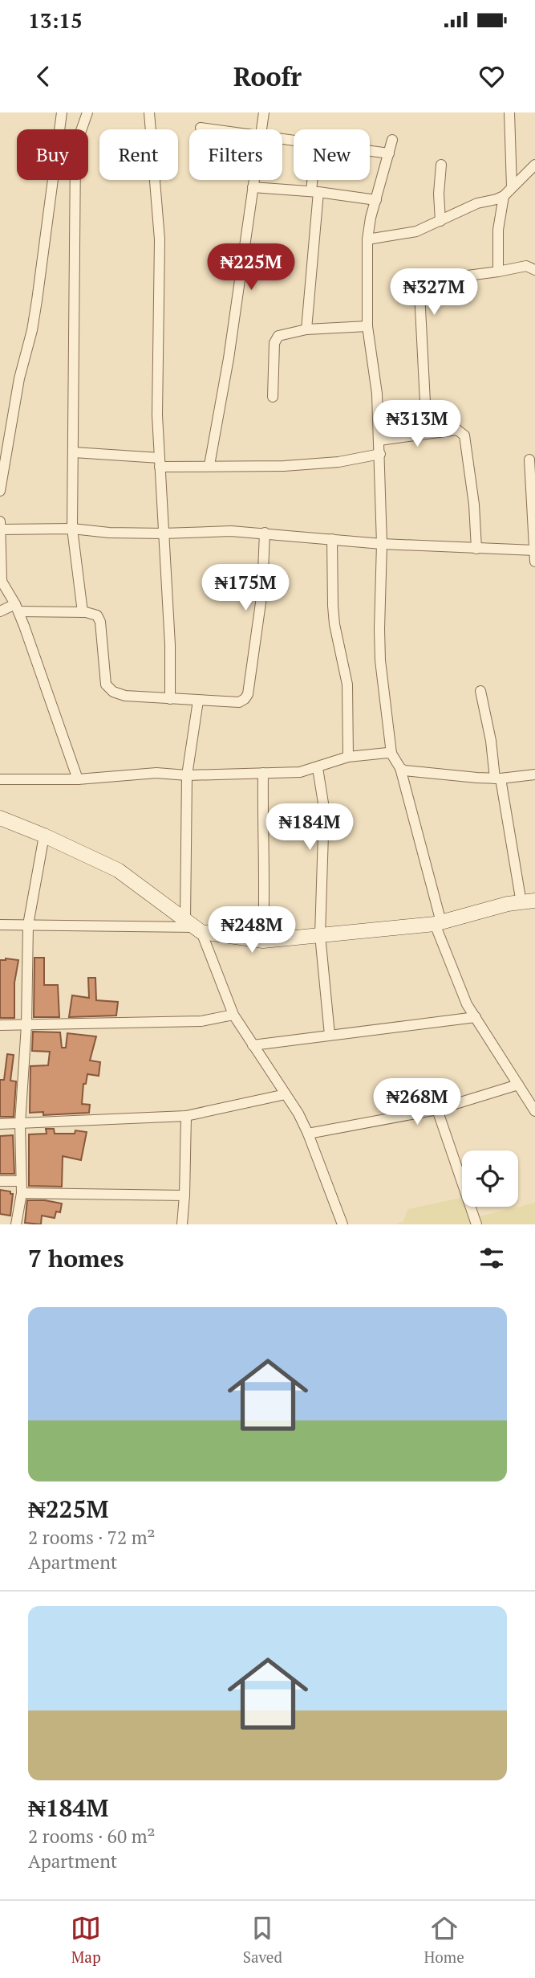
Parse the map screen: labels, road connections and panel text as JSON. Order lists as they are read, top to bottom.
{
  "page": {
    "status": "13:15",
    "header": "Roofr",
    "chip": [
      "Buy",
      "Rent",
      "Filters",
      "New"
    ],
    "price": [
      "₦225M",
      "₦327M",
      "₦313M",
      "₦175M",
      "₦184M",
      "₦248M",
      "₦268M"
    ],
    "heading": "7 homes",
    "list": [
      {
        "name": "₦225M",
        "note": "2 rooms · 72 m² · Apartment"
      },
      {
        "name": "₦184M",
        "note": "2 rooms · 60 m² · Apartment"
      }
    ],
    "tabs": ["Map", "Saved", "Home"]
  }
}
